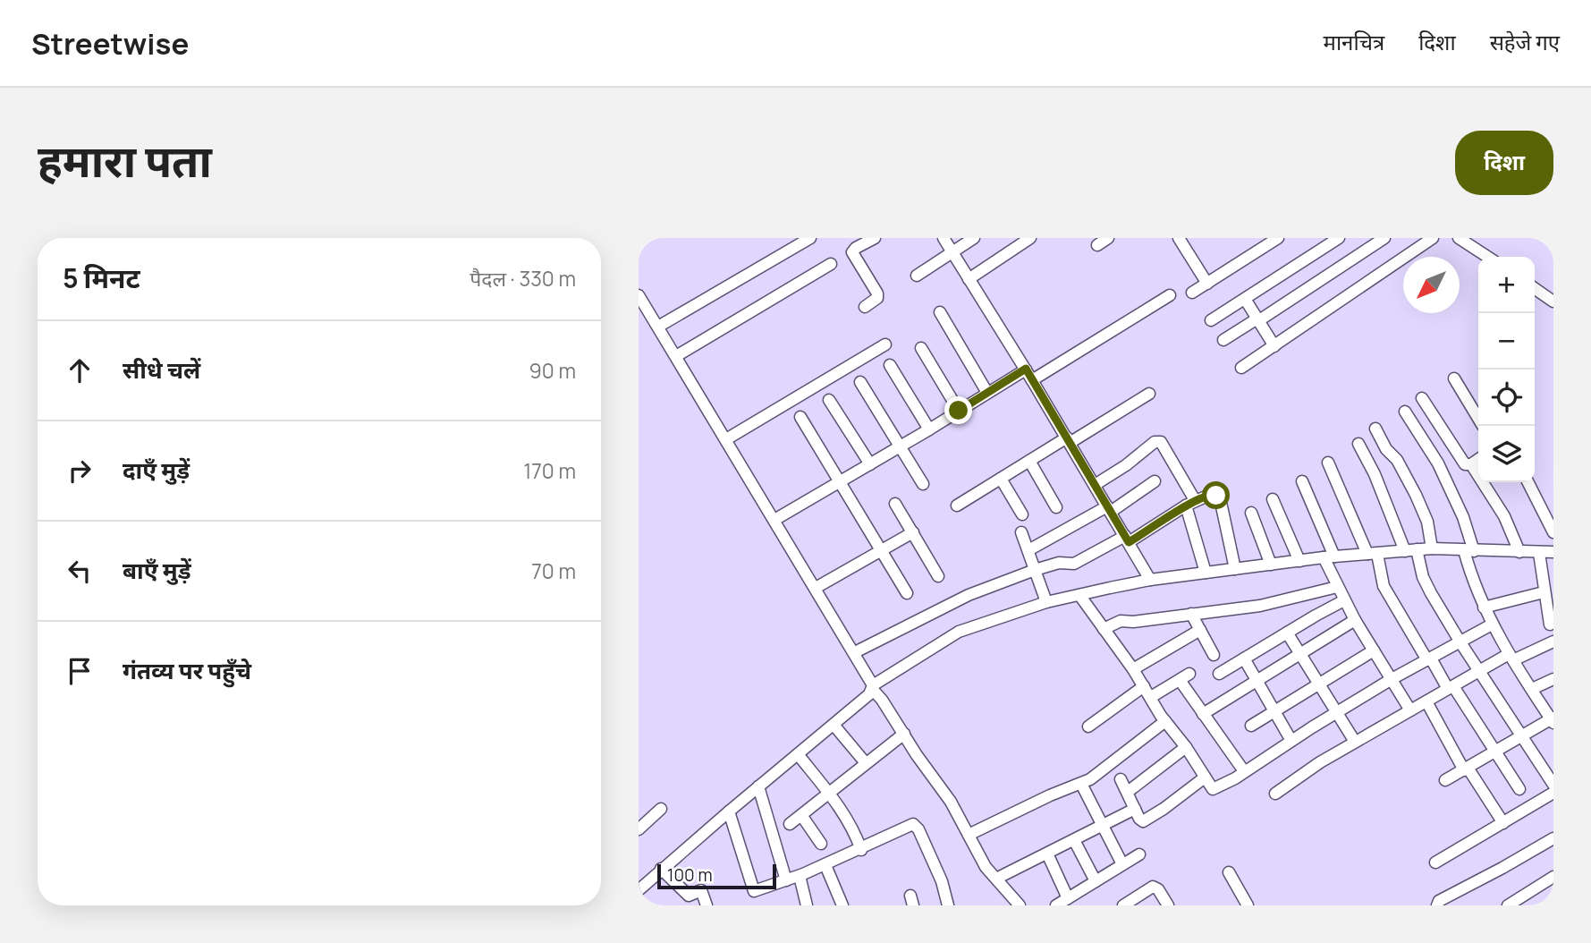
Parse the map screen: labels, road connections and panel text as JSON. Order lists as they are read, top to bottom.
{
  "scale_bar": "100 m",
  "north": "bottom left",
  "page": {
    "header": "Streetwise",
    "nav": ["मानचित्र", "दिशा", "सहेजे गए"],
    "title": "हमारा पता",
    "buttons": "दिशा",
    "heading": ["5 मिनट", "पैदल · 330 m"],
    "map_buttons": ["+", "−"],
    "list": [
      ["सीधे चलें", "90 m"],
      ["दाएँ मुड़ें", "170 m"],
      ["बाएँ मुड़ें", "70 m"],
      "गंतव्य पर पहुँचे"
    ],
    "scale": "100 m"
  }
}
